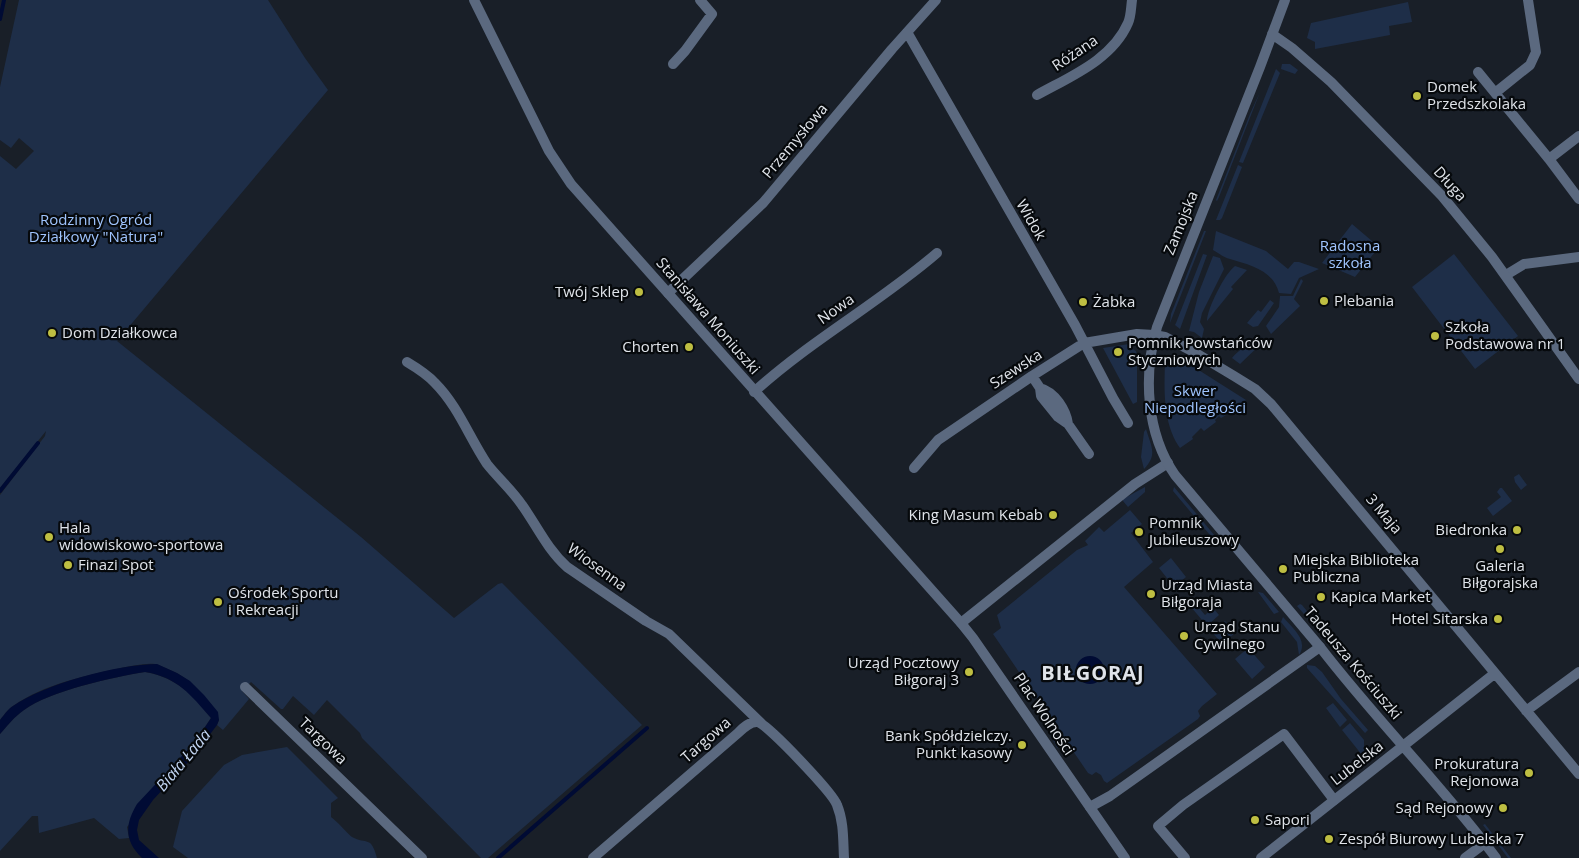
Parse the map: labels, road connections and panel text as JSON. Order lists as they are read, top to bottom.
{
  "streets": {
    "street": [
      "Różana",
      "Przemysłowa",
      "Długa",
      "Widok",
      "Zamojska",
      "Nowa",
      "Stanisława Moniuszki",
      "Szewska",
      "3 Maja",
      "Wiosenna",
      "Tadeusza Kościuszki",
      "Plac Wolności",
      "Targowa",
      "Lubelska"
    ]
  },
  "crossings": [
    ["Przemysłowa", "Widok"],
    ["Przemysłowa", "Stanisława Moniuszki"],
    ["Długa", "Zamojska"],
    ["Widok", "Szewska"],
    ["Zamojska", "Szewska"],
    ["Zamojska", "3 Maja"],
    ["Zamojska", "Tadeusza Kościuszki"],
    ["Nowa", "Stanisława Moniuszki"],
    ["Stanisława Moniuszki", "Plac Wolności"],
    ["Szewska", "3 Maja"],
    ["3 Maja", "Lubelska"],
    ["Wiosenna", "Targowa"],
    ["Tadeusza Kościuszki", "Lubelska"]
  ],
  "districts": ["BIŁGORAJ"],
  "water": ["Biała Łada"],
  "parks": ["Rodzinny Ogród Działkowy \"Natura\"", "Radosna szkoła", "Skwer Niepodległości"],
  "places": [
    "Domek Przedszkolaka",
    "Twój Sklep",
    "Plebania",
    "Żabka",
    "Dom Działkowca",
    "Szkoła Podstawowa nr 1",
    "Chorten",
    "Pomnik Powstańców Styczniowych",
    "King Masum Kebab",
    "Biedronka",
    "Pomnik Jubileuszowy",
    "Hala widowiskowo-sportowa",
    "Galeria Biłgorajska",
    "Finazi Spot",
    "Miejska Biblioteka Publiczna",
    "Urząd Miasta Biłgoraja",
    "Kapica Market",
    "Ośrodek Sportu i Rekreacji",
    "Hotel Sitarska",
    "Urząd Stanu Cywilnego",
    "Urząd Pocztowy Biłgoraj 3",
    "Bank Spółdzielczy. Punkt kasowy",
    "Prokuratura Rejonowa",
    "Sąd Rejonowy",
    "Sapori",
    "Zespół Biurowy Lubelska 7"
  ]
}
